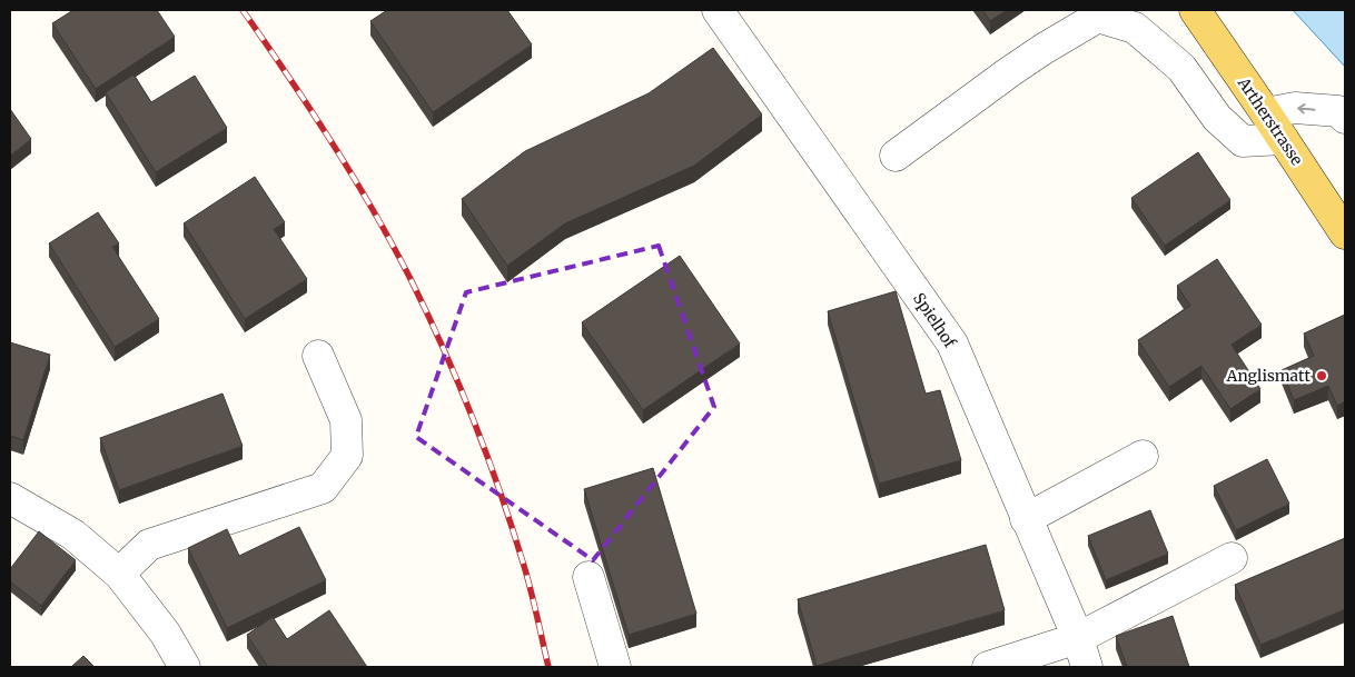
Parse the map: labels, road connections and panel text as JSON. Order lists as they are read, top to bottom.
{
  "streets": {
    "main road": ["Artherstrasse"],
    "street": ["Spielhof"]
  },
  "places": ["Anglismatt"]
}
